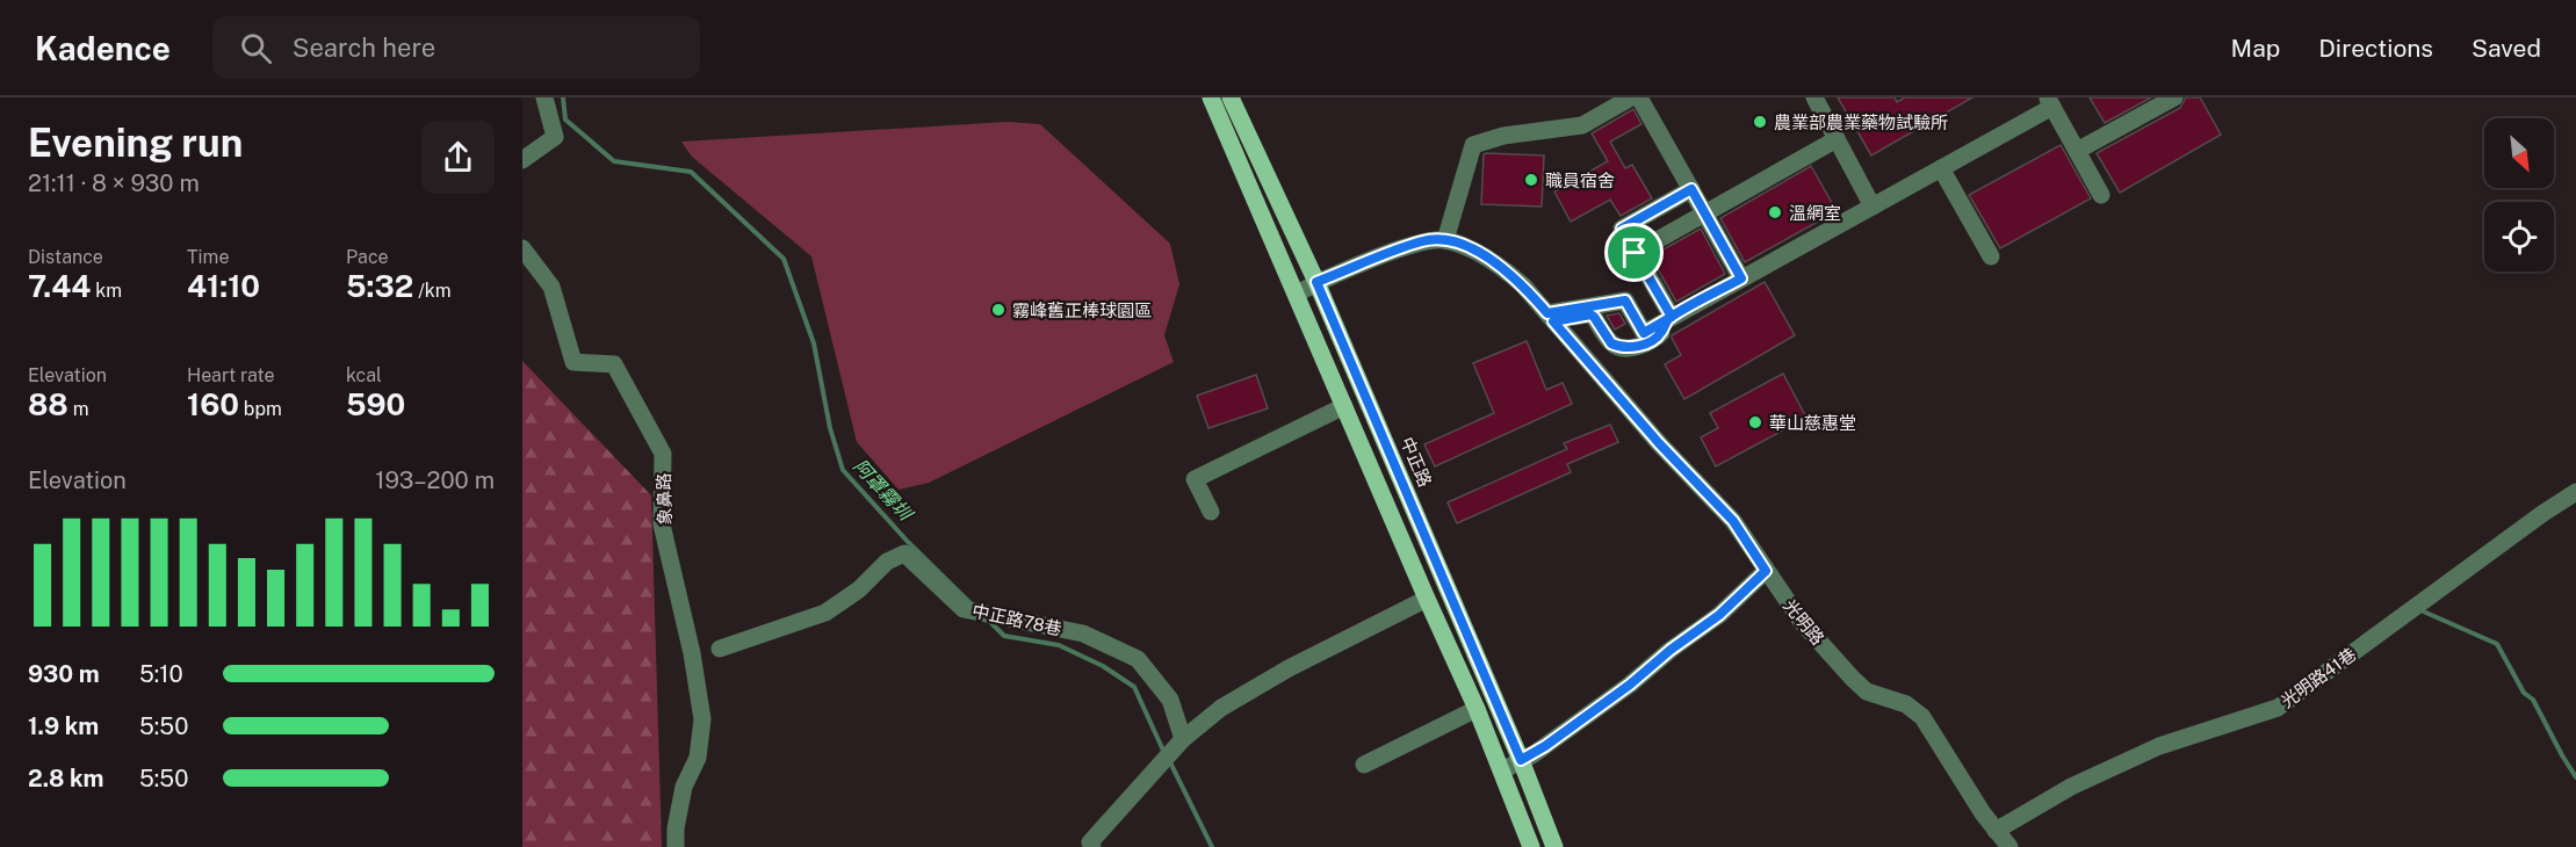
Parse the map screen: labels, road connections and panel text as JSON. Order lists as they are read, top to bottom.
{
  "streets": {
    "main road": ["中正路"],
    "street": [
      "象鼻路",
      "中正路78巷",
      "光明路",
      "光明路41巷"
    ]
  },
  "crossings": [
    ["光明路", "光明路41巷"]
  ],
  "water": ["阿罩霧圳"],
  "places": [
    "農業部農業藥物試驗所",
    "職員宿舍",
    "溫網室",
    "霧峰舊正棒球園區",
    "華山慈惠堂"
  ],
  "north": "bottom right",
  "page": {
    "header": "Kadence",
    "search": "Search here",
    "nav": ["Map", "Directions", "Saved"],
    "heading": ["Evening run", "21:11 · 8 × 930 m"],
    "stats": [
      ["Distance", "7.44 km"],
      ["Time", "41:10"],
      ["Pace", "5:32 /km"],
      ["Elevation", "88 m"],
      ["Heart rate", "160 bpm"],
      ["kcal", "590"]
    ],
    "chart": ["Elevation", "193–200 m"],
    "list": [
      {
        "name": "930 m",
        "note": "5:10"
      },
      {
        "name": "1.9 km",
        "note": "5:50"
      },
      {
        "name": "2.8 km",
        "note": "5:50"
      }
    ]
  }
}
